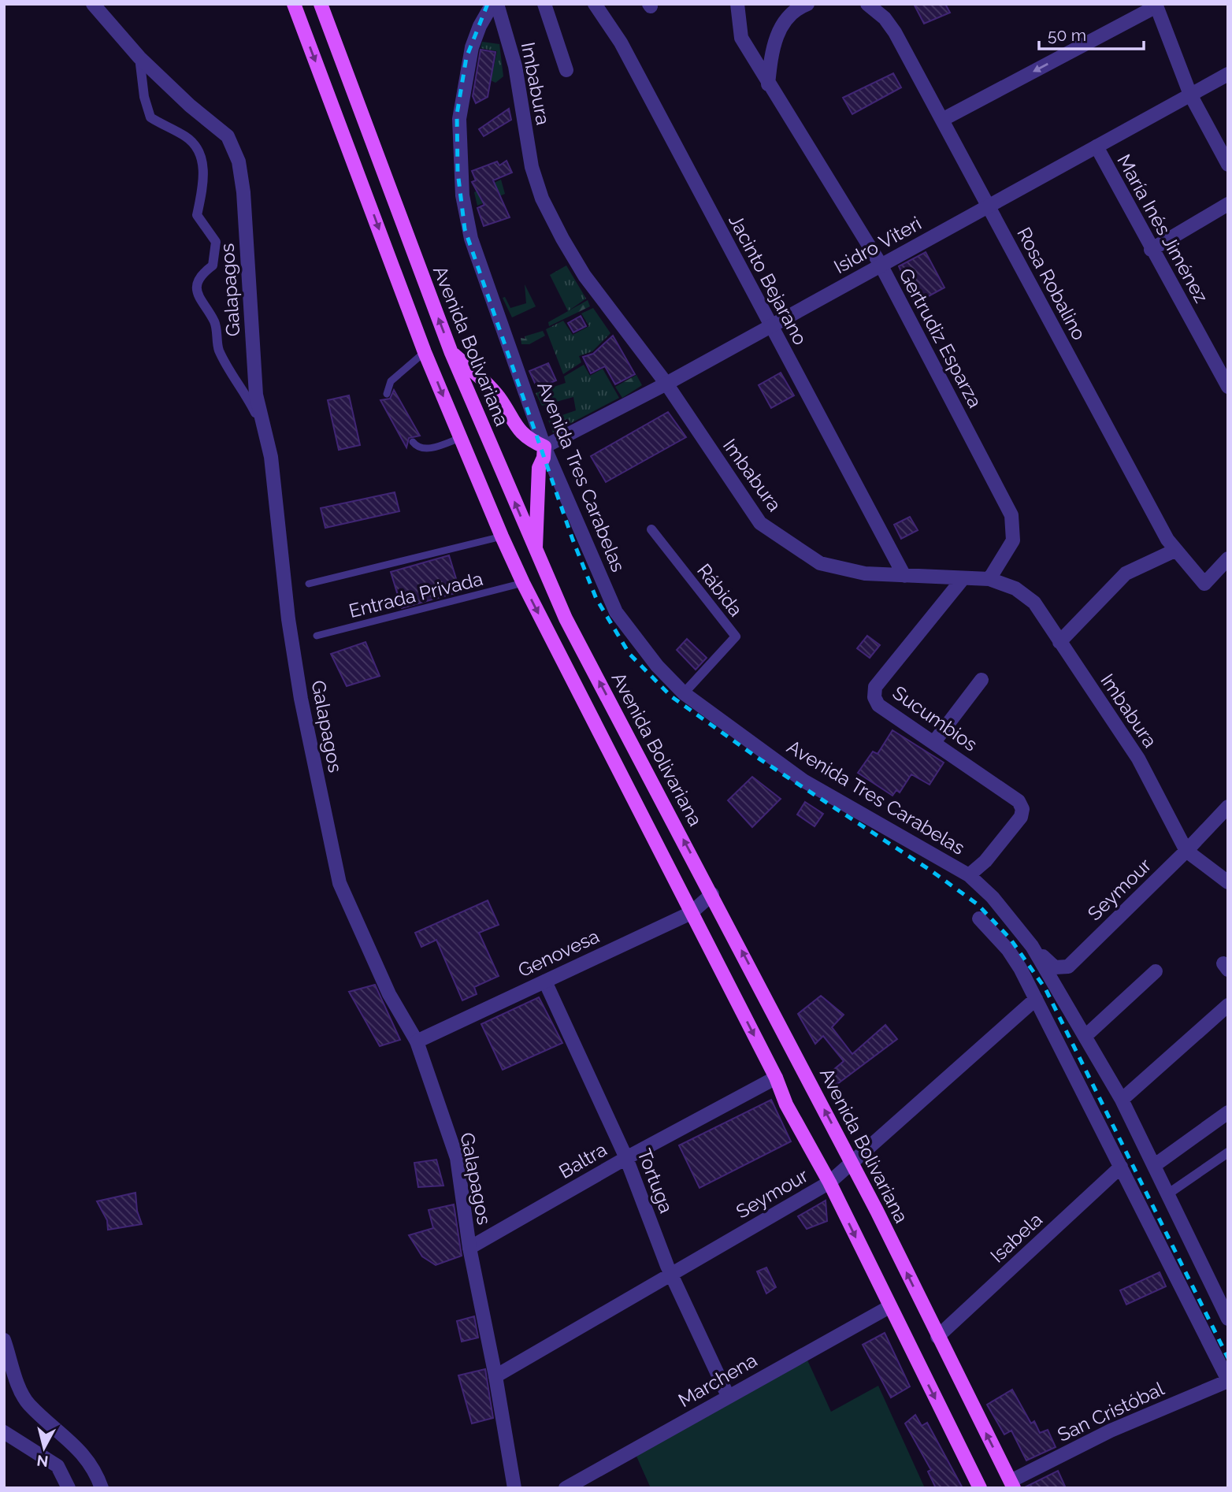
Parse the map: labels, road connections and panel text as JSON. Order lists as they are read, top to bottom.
{
  "streets": {
    "main road": ["Avenida Bolivariana"],
    "street": [
      "Imbabura",
      "María Inés Jiménez",
      "Isidro Viteri",
      "Jacinto Bejarano",
      "Rosa Robalino",
      "Galapagos",
      "Gertrudiz Esparza",
      "Avenida Tres Carabelas",
      "Rábida",
      "Sucumbios",
      "Seymour",
      "Genovesa",
      "Baltra",
      "Tortuga",
      "Isabela",
      "Marchena",
      "San Cristóbal"
    ],
    "lane": ["Entrada Privada"]
  },
  "crossings": [
    ["Imbabura", "Isidro Viteri"],
    ["Imbabura", "Jacinto Bejarano"],
    ["Imbabura", "Gertrudiz Esparza"],
    ["Imbabura", "Sucumbios"],
    ["Imbabura", "Seymour"],
    ["María Inés Jiménez", "Isidro Viteri"],
    ["Isidro Viteri", "Jacinto Bejarano"],
    ["Isidro Viteri", "Rosa Robalino"],
    ["Isidro Viteri", "Gertrudiz Esparza"],
    ["Isidro Viteri", "Avenida Tres Carabelas"],
    ["Galapagos", "Seymour"],
    ["Galapagos", "Genovesa"],
    ["Galapagos", "Baltra"],
    ["Avenida Bolivariana", "Seymour"],
    ["Avenida Bolivariana", "Genovesa"],
    ["Avenida Bolivariana", "Isabela"],
    ["Avenida Bolivariana", "San Cristóbal"],
    ["Avenida Tres Carabelas", "Rábida"],
    ["Avenida Tres Carabelas", "Sucumbios"],
    ["Avenida Tres Carabelas", "Seymour"],
    ["Seymour", "Tortuga"],
    ["Genovesa", "Tortuga"],
    ["Baltra", "Tortuga"],
    ["Tortuga", "Marchena"]
  ],
  "scale_bar": "50 m",
  "north": "bottom"
}
